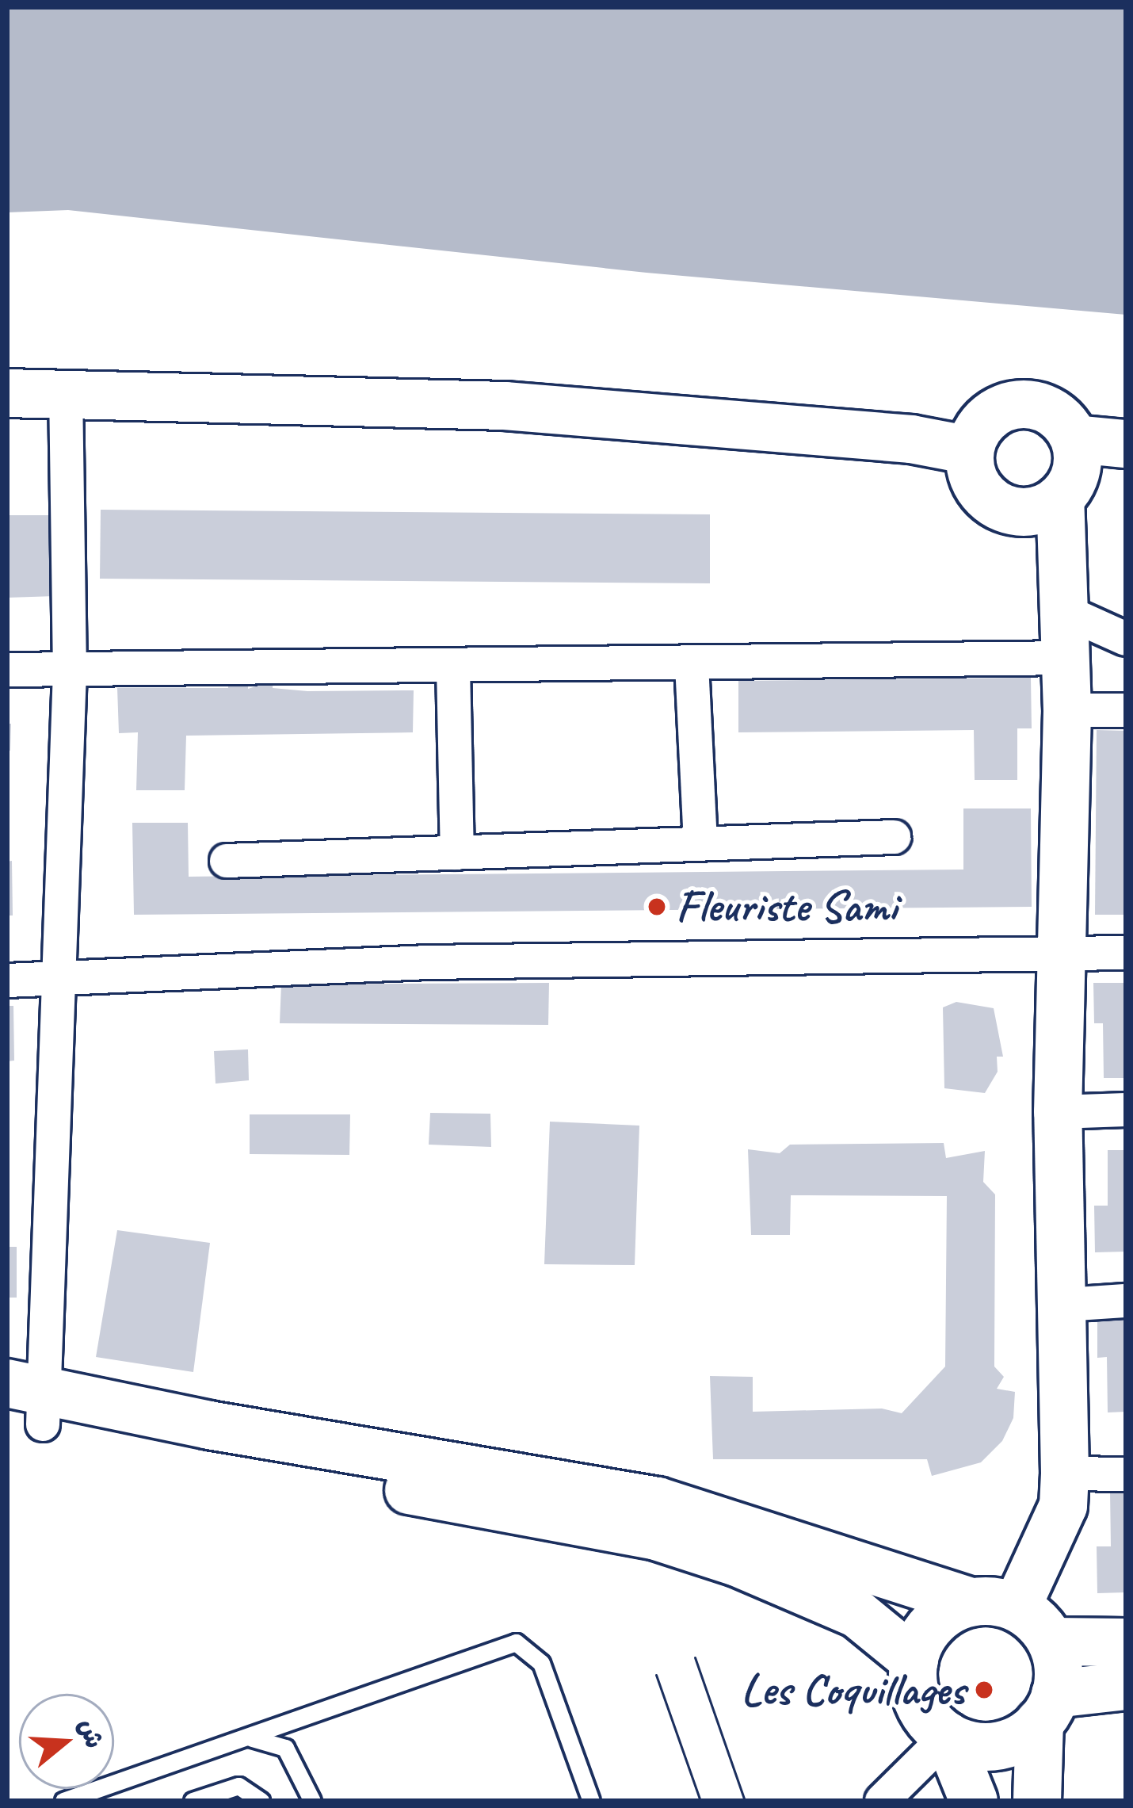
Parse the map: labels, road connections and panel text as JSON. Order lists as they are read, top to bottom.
{
  "places": ["Fleuriste Sami", "Les Coquillages"],
  "north": "right"
}
